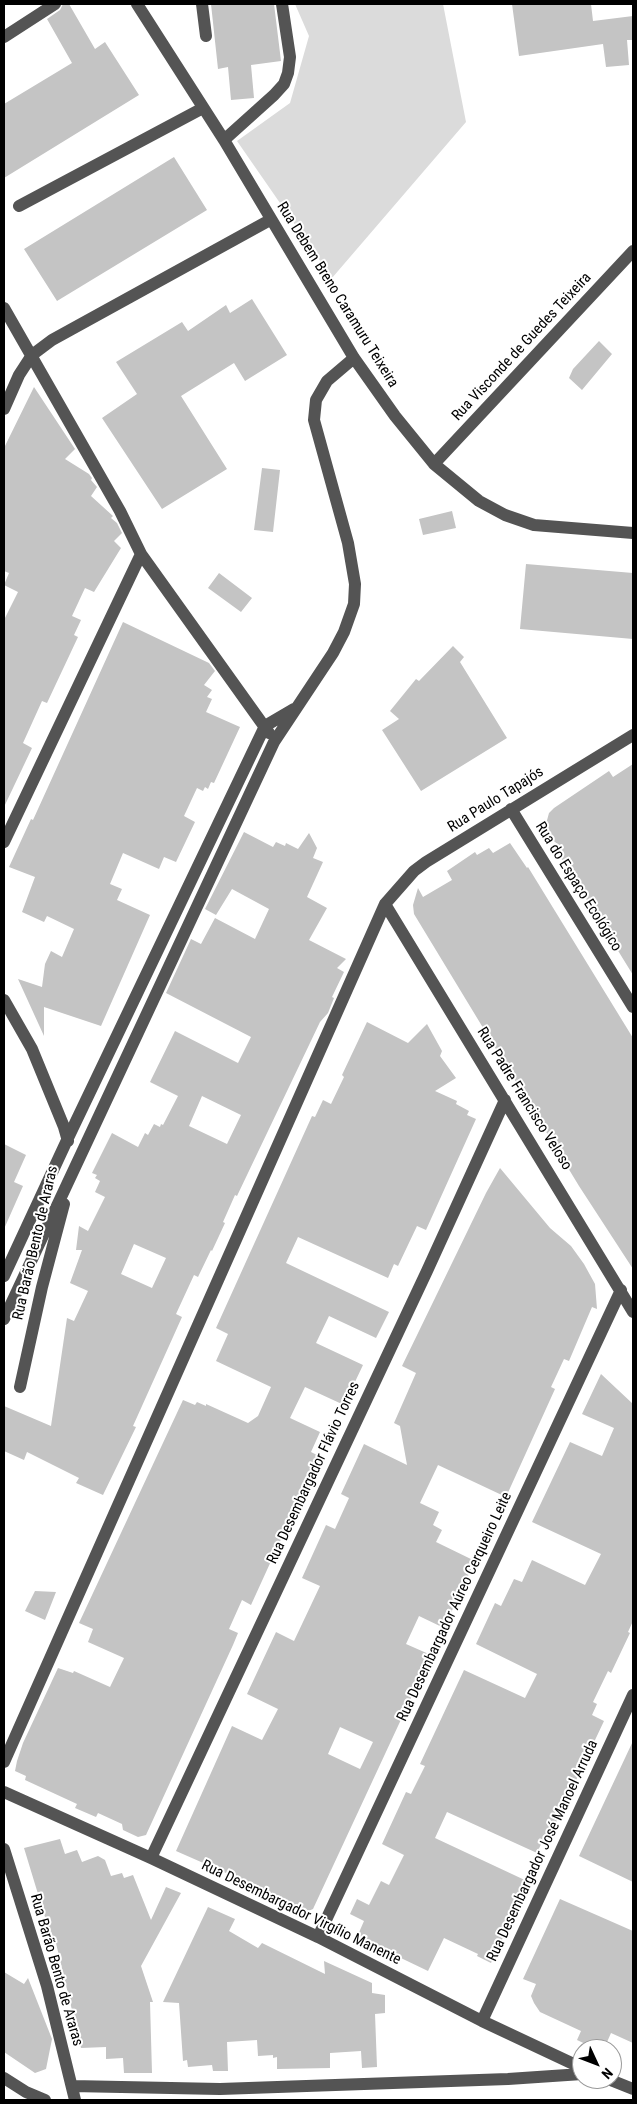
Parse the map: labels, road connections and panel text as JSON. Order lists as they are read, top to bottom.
{
  "streets": {
    "street": [
      "Rua Debem Breno Caramuru Teixeira",
      "Rua Visconde de Guedes Teixeira",
      "Rua Paulo Tapajós",
      "Rua do Espaço Ecológico",
      "Rua Padre Francisco Veloso",
      "Rua Barão Bento de Araras",
      "Rua Desembargador Flávio Torres",
      "Rua Desembargador Aúreo Cerqueiro Leite",
      "Rua Desembargador José Manoel Arruda",
      "Rua Desembargador Virgílio Manente"
    ]
  },
  "crossings": [
    ["Rua Debem Breno Caramuru Teixeira", "Rua Visconde de Guedes Teixeira"],
    ["Rua Paulo Tapajós", "Rua do Espaço Ecológico"],
    ["Rua Paulo Tapajós", "Rua Padre Francisco Veloso"],
    ["Rua Padre Francisco Veloso", "Rua Desembargador Flávio Torres"],
    ["Rua Padre Francisco Veloso", "Rua Desembargador Aúreo Cerqueiro Leite"],
    ["Rua Desembargador Flávio Torres", "Rua Desembargador Virgílio Manente"],
    ["Rua Desembargador Aúreo Cerqueiro Leite", "Rua Desembargador Virgílio Manente"],
    ["Rua Desembargador José Manoel Arruda", "Rua Desembargador Virgílio Manente"]
  ],
  "north": "bottom right"
}
